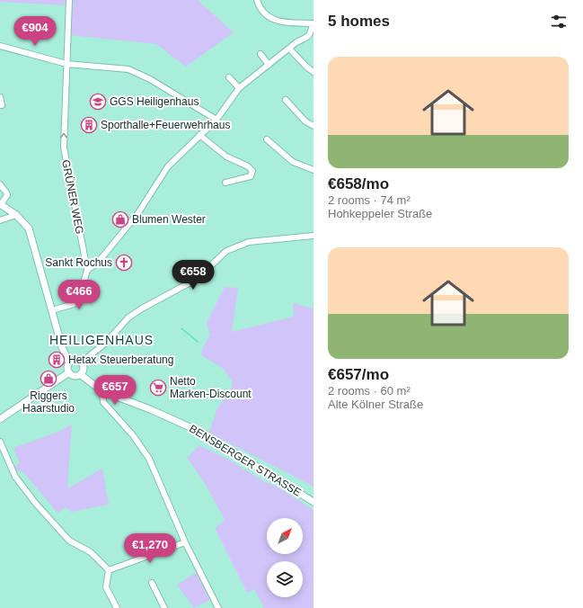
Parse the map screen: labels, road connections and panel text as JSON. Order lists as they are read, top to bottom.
{
  "streets": {
    "main road": ["BENSBERGER STRASSE"],
    "street": ["GRÜNER WEG"]
  },
  "one_way": ["GRÜNER WEG"],
  "districts": ["HEILIGENHAUS"],
  "places": {
    "school or university": ["GGS Heiligenhaus"],
    "building": ["Sporthalle+Feuerwehrhaus", "Hetax Steuerberatung"],
    "shop": ["Blumen Wester", "Riggers Haarstudio"],
    "church": ["Sankt Rochus"],
    "supermarket": ["Netto Marken-Discount"]
  },
  "north": "top right",
  "page": {
    "heading": "5 homes",
    "price": [
      "€904",
      "€658",
      "€466",
      "€657",
      "€1,270"
    ],
    "list": [
      {
        "name": "€658/mo",
        "note": "2 rooms · 74 m² · Hohkeppeler Straße"
      },
      {
        "name": "€657/mo",
        "note": "2 rooms · 60 m² · Alte Kölner Straße"
      }
    ]
  }
}
